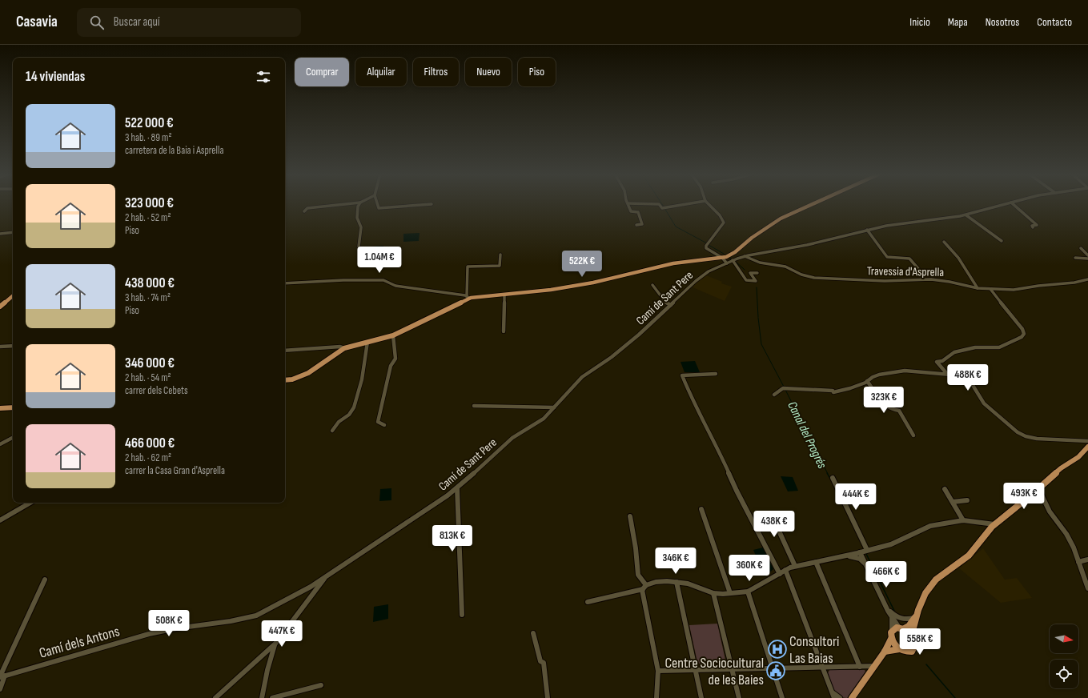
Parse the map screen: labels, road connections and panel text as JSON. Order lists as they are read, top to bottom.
{
  "streets": {
    "street": ["Travessia d'Asprella", "Camí de Sant Pere", "Camí dels Antons"]
  },
  "crossings": [
    ["Travessia d'Asprella", "Camí de Sant Pere"],
    ["Camí de Sant Pere", "Camí dels Antons"]
  ],
  "water": ["Canal del Progrés"],
  "places": {
    "hospital": ["Consultori Las Baias"],
    "public building": ["Centre Sociocultural de les Baies"]
  },
  "north": "right",
  "page": {
    "header": "Casavia",
    "search": "Buscar aquí",
    "nav": [
      "Inicio",
      "Mapa",
      "Nosotros",
      "Contacto"
    ],
    "chip": [
      "Comprar",
      "Alquilar",
      "Filtros",
      "Nuevo",
      "Piso"
    ],
    "heading": "14 viviendas",
    "list": [
      {
        "name": "522 000 €",
        "note": "3 hab. · 89 m² · carretera de la Baia i Asprella"
      },
      {
        "name": "323 000 €",
        "note": "2 hab. · 52 m² · Piso"
      },
      {
        "name": "438 000 €",
        "note": "3 hab. · 74 m² · Piso"
      },
      {
        "name": "346 000 €",
        "note": "2 hab. · 54 m² · carrer dels Cebets"
      },
      {
        "name": "466 000 €",
        "note": "2 hab. · 62 m² · carrer la Casa Gran d'Asprella"
      }
    ],
    "price": [
      "1.04M €",
      "522K €",
      "488K €",
      "323K €",
      "493K €",
      "444K €",
      "438K €",
      "813K €",
      "346K €",
      "360K €",
      "466K €",
      "508K €",
      "447K €",
      "558K €"
    ]
  }
}
